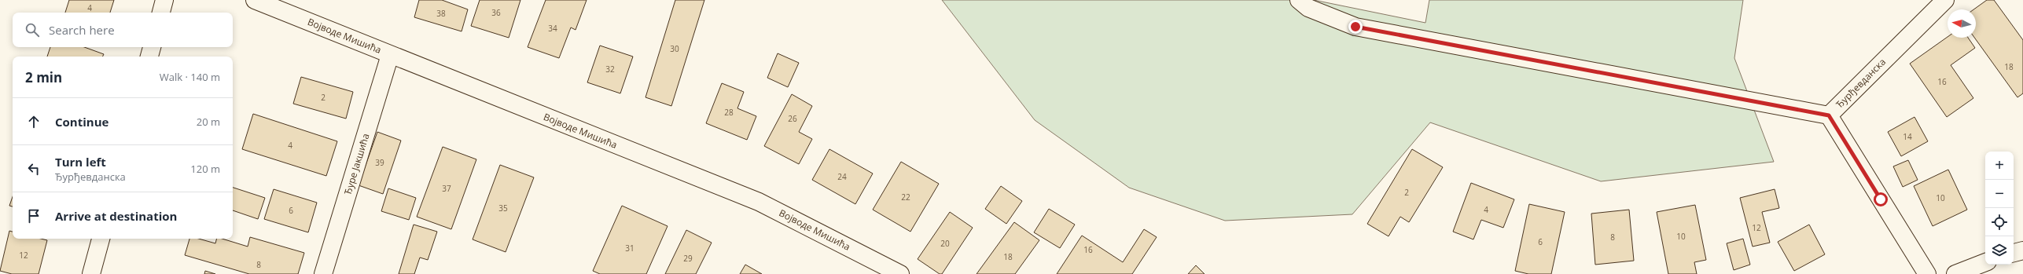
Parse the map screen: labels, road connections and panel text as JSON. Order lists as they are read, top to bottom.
{
  "streets": {
    "street": ["Војводе Мишића", "Ђурђевданска", "Ђуре Јакшића"]
  },
  "crossings": [
    ["Војводе Мишића", "Ђуре Јакшића"]
  ],
  "house_numbers": [
    "4",
    "36",
    "38",
    "34",
    "30",
    "18",
    "32",
    "16",
    "2",
    "28",
    "26",
    "14",
    "4",
    "39",
    "24",
    "37",
    "2",
    "22",
    "10",
    "35",
    "4",
    "6",
    "12",
    "10",
    "8",
    "6",
    "20",
    "31",
    "16",
    "12",
    "18",
    "29",
    "8"
  ],
  "north": "left",
  "page": {
    "search": "Search here",
    "heading": ["2 min", "Walk · 140 m"],
    "list": [
      ["Continue", "20 m"],
      ["Turn left", "Ђурђевданска", "120 m"],
      "Arrive at destination"
    ],
    "map_buttons": ["+", "−"]
  }
}
